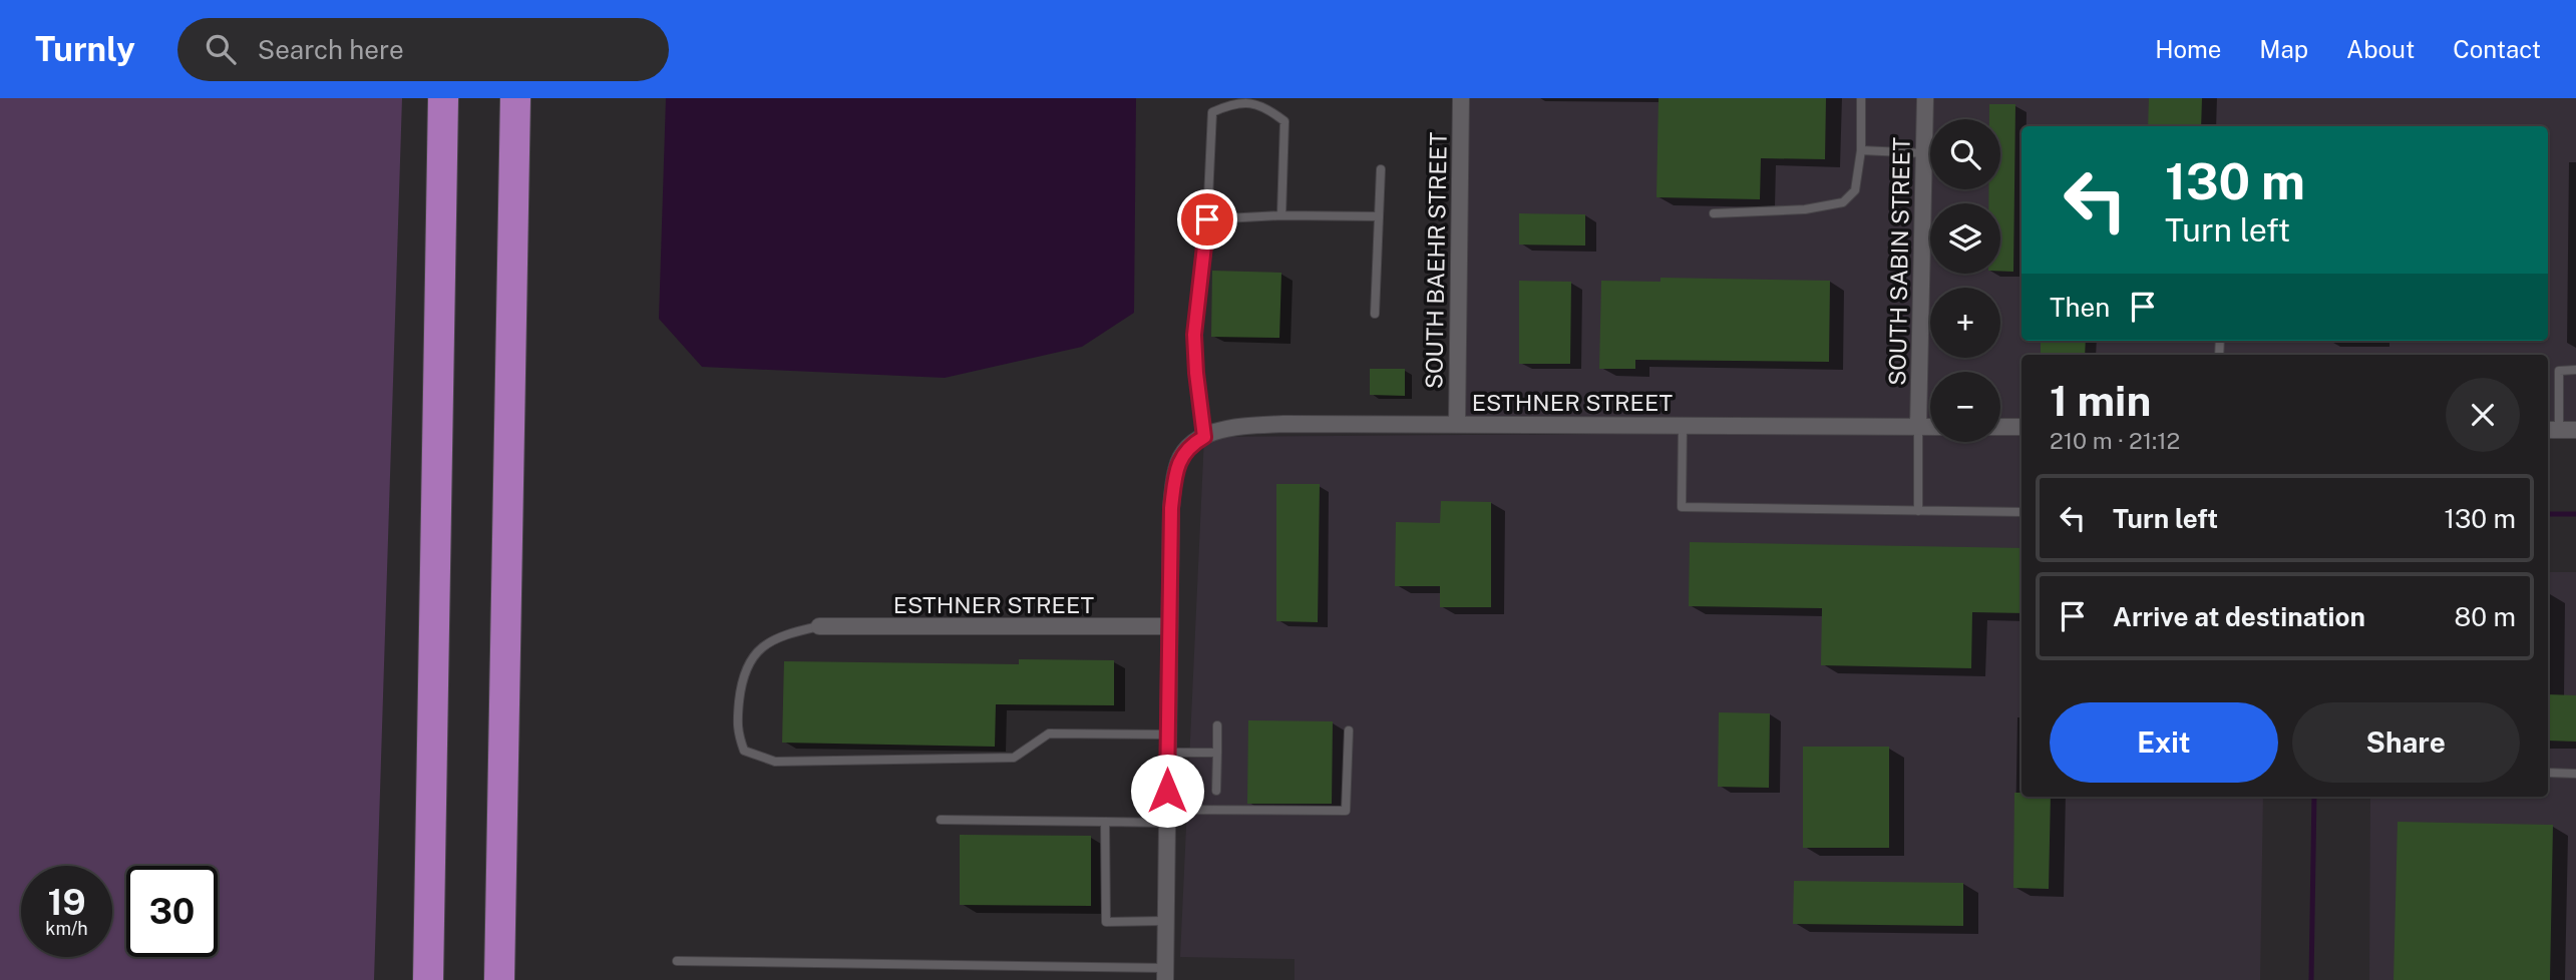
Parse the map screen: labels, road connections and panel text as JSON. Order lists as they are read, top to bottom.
{
  "streets": {
    "street": ["SOUTH BAEHR STREET", "SOUTH SABIN STREET", "ESTHNER STREET"]
  },
  "crossings": [
    ["SOUTH BAEHR STREET", "ESTHNER STREET"],
    ["SOUTH SABIN STREET", "ESTHNER STREET"]
  ],
  "page": {
    "header": "Turnly",
    "search": "Search here",
    "nav": [
      "Home",
      "Map",
      "About",
      "Contact"
    ],
    "map_buttons": ["+", "−"],
    "turn": ["130 m", "Turn left"],
    "then": "Then",
    "heading": ["1 min", "210 m · 21:12"],
    "list": [
      {
        "name": "Turn left",
        "value": "130 m"
      },
      {
        "name": "Arrive at destination",
        "value": "80 m"
      }
    ],
    "buttons": ["Exit", "Share"],
    "speed": "19 km/h",
    "limit": "30"
  }
}
